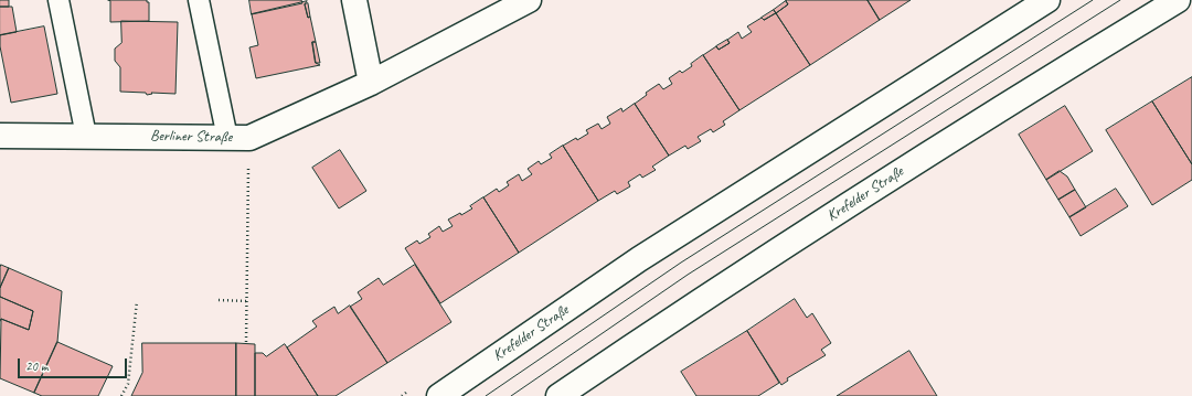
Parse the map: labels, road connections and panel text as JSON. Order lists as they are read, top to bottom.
{
  "streets": {
    "main road": ["Berliner Straße", "Krefelder Straße"]
  },
  "scale_bar": "20 m"
}
